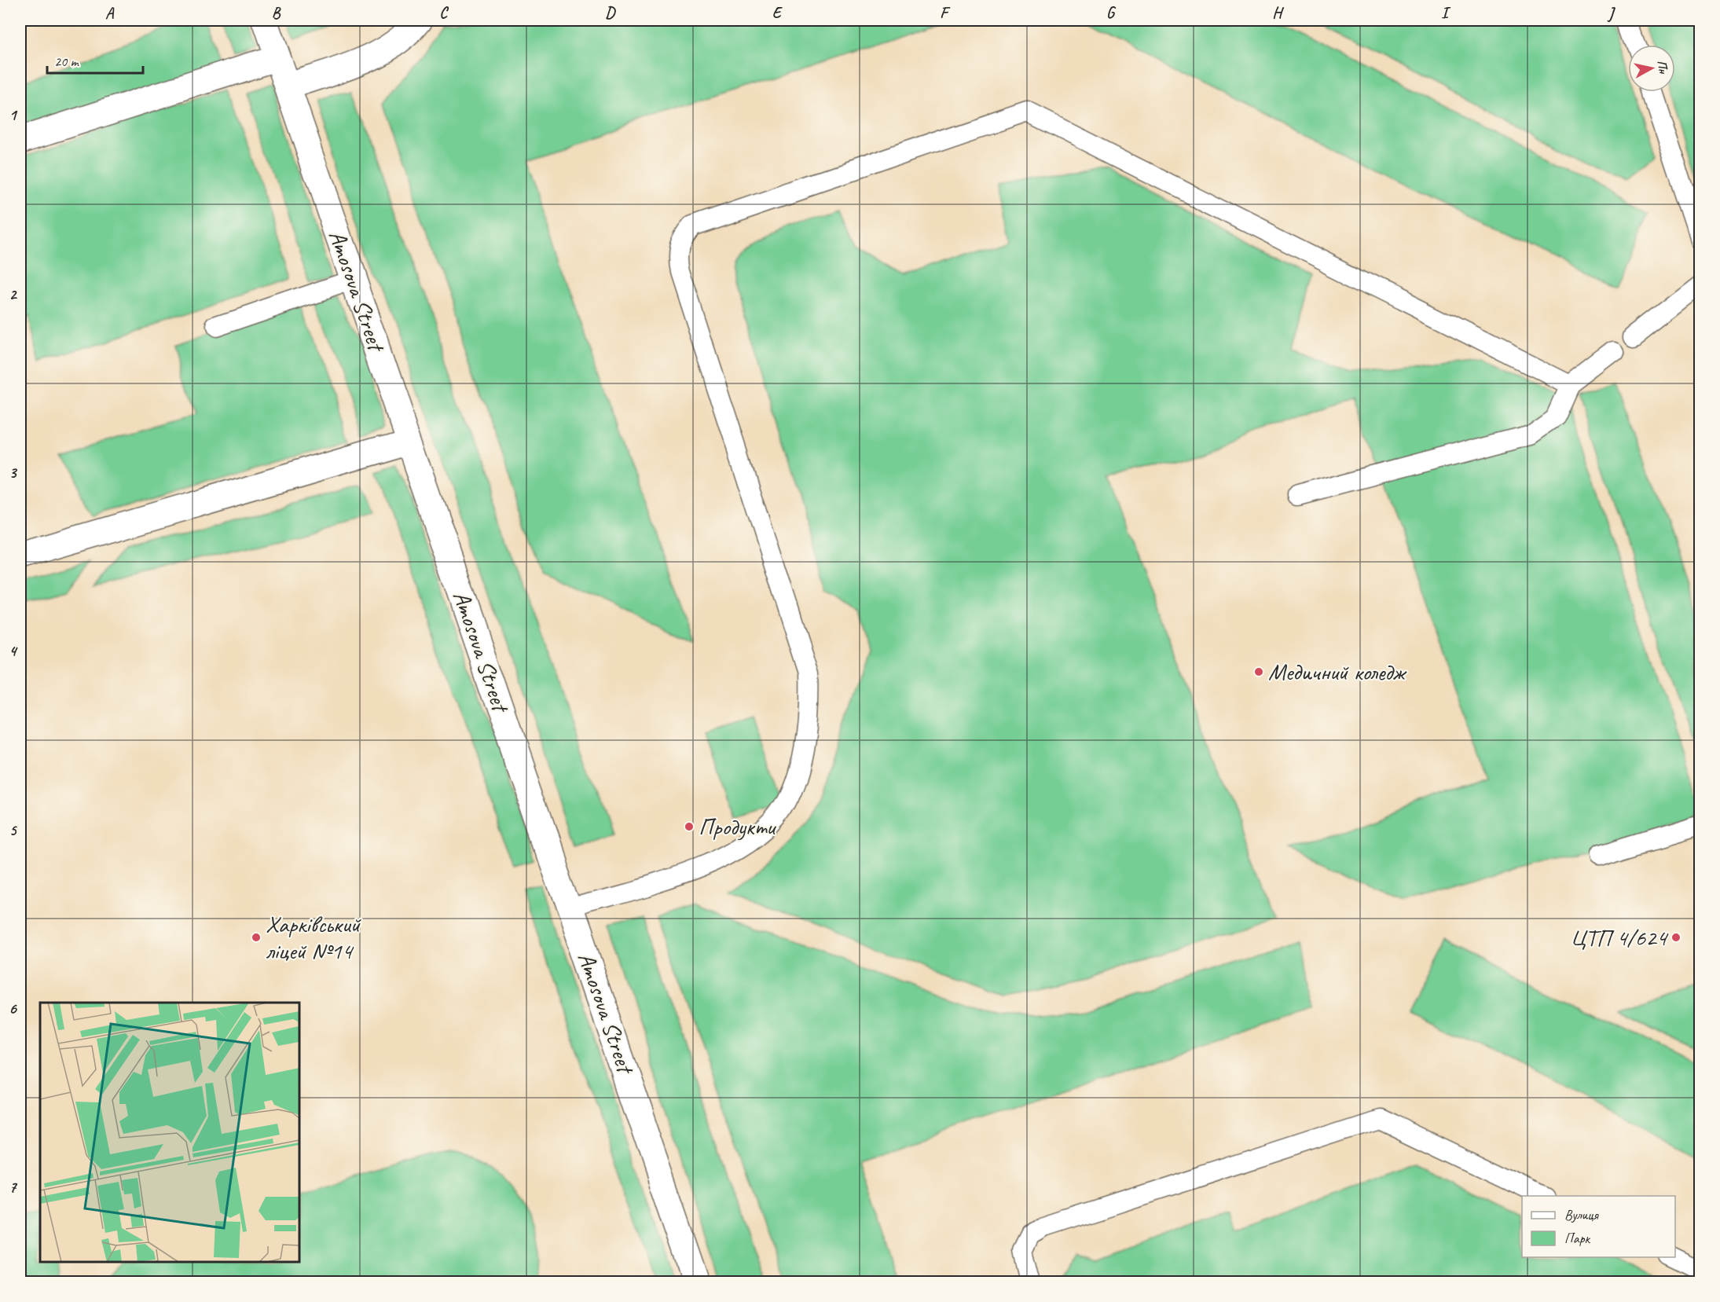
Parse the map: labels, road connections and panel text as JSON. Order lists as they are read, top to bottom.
{
  "streets": {
    "street": ["Amosova Street"]
  },
  "places": [
    "Медичний коледж",
    "Продукти",
    "Харківський ліцей №14",
    "ЦТП 4/624"
  ],
  "legend": ["Вулиця", "Парк"],
  "scale_bar": "20 m",
  "north": "right",
  "grid": {
    "columns": [
      "A",
      "B",
      "C",
      "D",
      "E",
      "F",
      "G",
      "H",
      "I",
      "J"
    ],
    "rows": [
      "1",
      "2",
      "3",
      "4",
      "5",
      "6",
      "7"
    ]
  }
}
